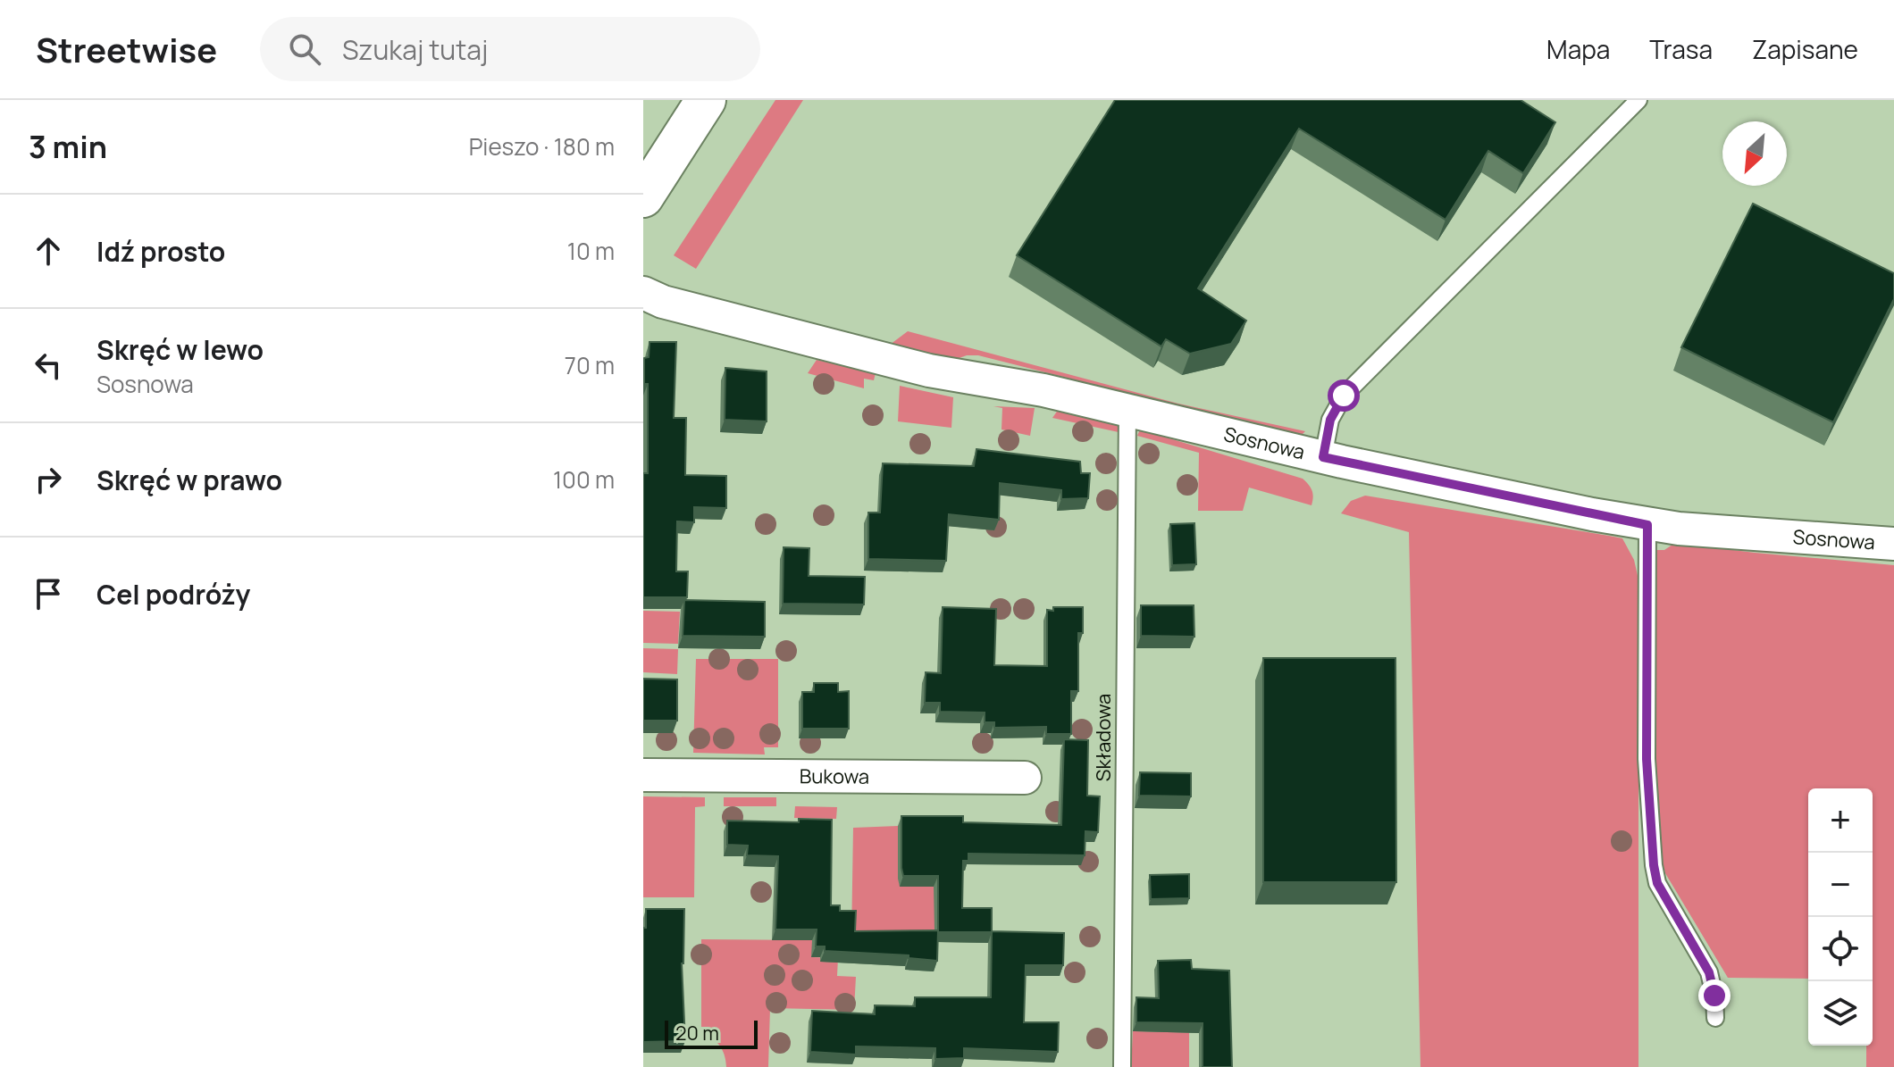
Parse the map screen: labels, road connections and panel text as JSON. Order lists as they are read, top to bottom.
{
  "streets": {
    "street": ["Sosnowa", "Bukowa"],
    "lane": ["Składowa"]
  },
  "crossings": [
    ["Sosnowa", "Składowa"]
  ],
  "scale_bar": "20 m",
  "north": "bottom left",
  "page": {
    "header": "Streetwise",
    "search": "Szukaj tutaj",
    "nav": ["Mapa", "Trasa", "Zapisane"],
    "heading": ["3 min", "Pieszo · 180 m"],
    "list": [
      ["Idź prosto", "10 m"],
      ["Skręć w lewo", "Sosnowa", "70 m"],
      ["Skręć w prawo", "100 m"],
      "Cel podróży"
    ],
    "map_buttons": ["+", "−"],
    "scale": "20 m"
  }
}
